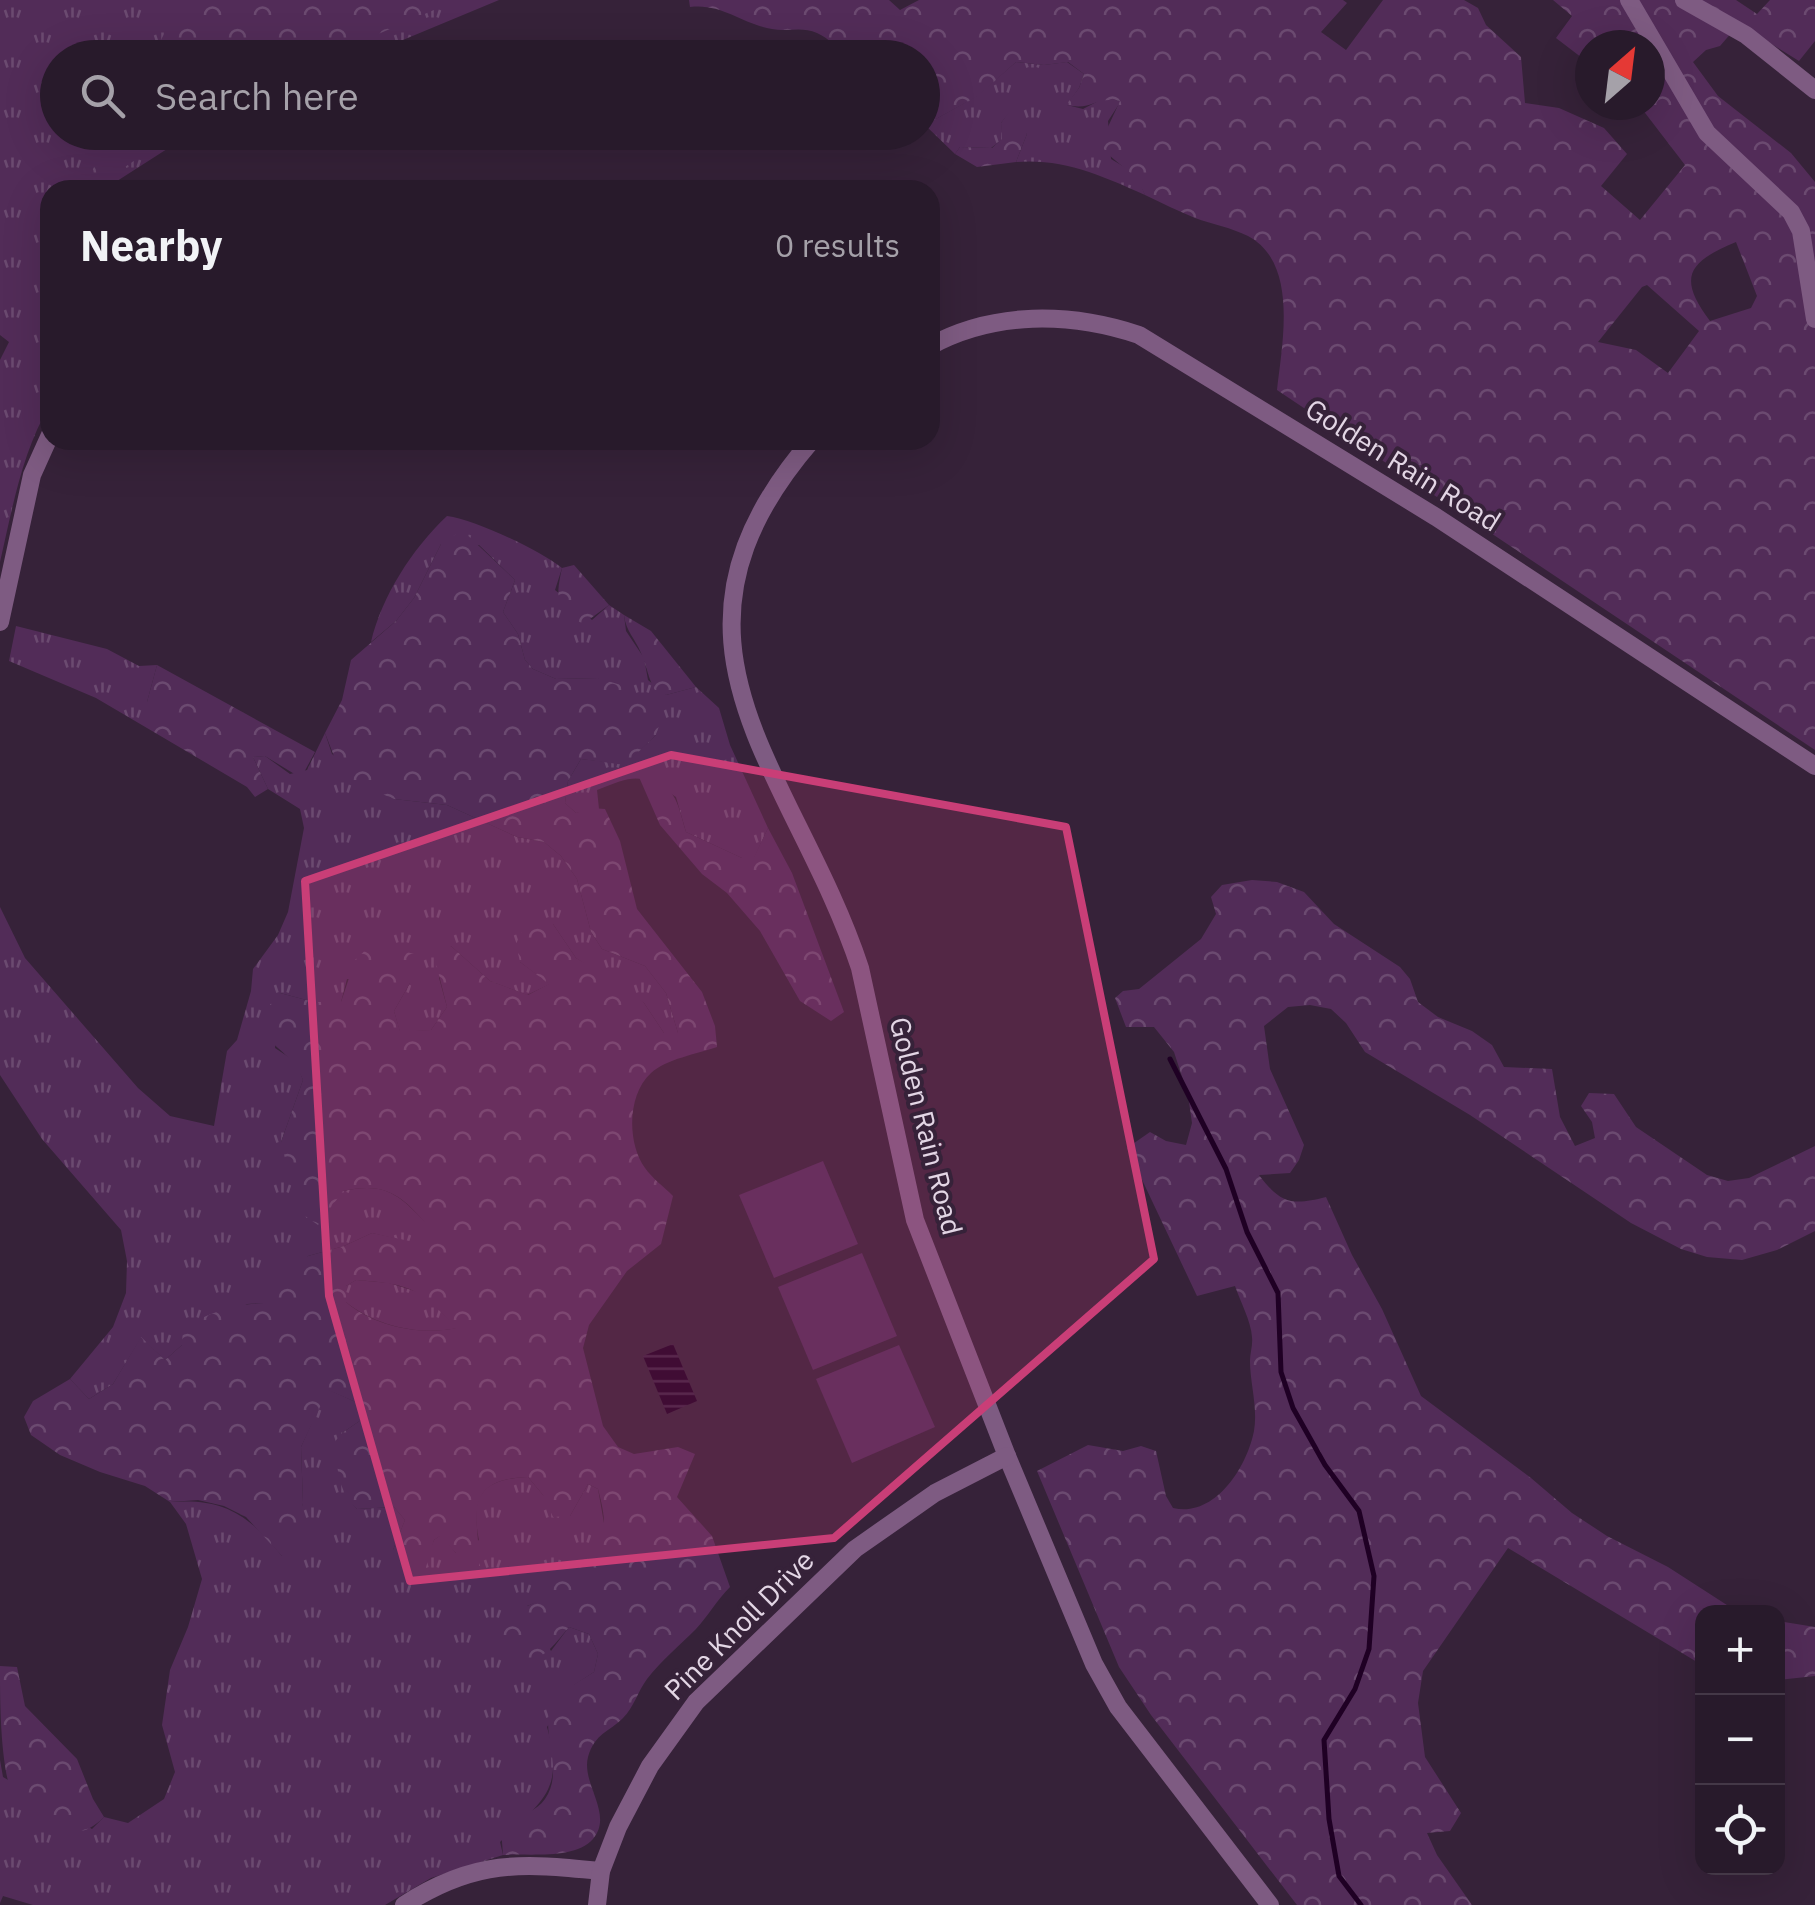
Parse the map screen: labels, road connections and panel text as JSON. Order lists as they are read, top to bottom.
{
  "streets": {
    "street": ["Golden Rain Road", "Pine Knoll Drive"]
  },
  "crossings": [
    ["Golden Rain Road", "Pine Knoll Drive"]
  ],
  "north": "top right",
  "page": {
    "search": "Search here",
    "heading": ["Nearby", "0 results"],
    "map_buttons": ["+", "−"]
  }
}
